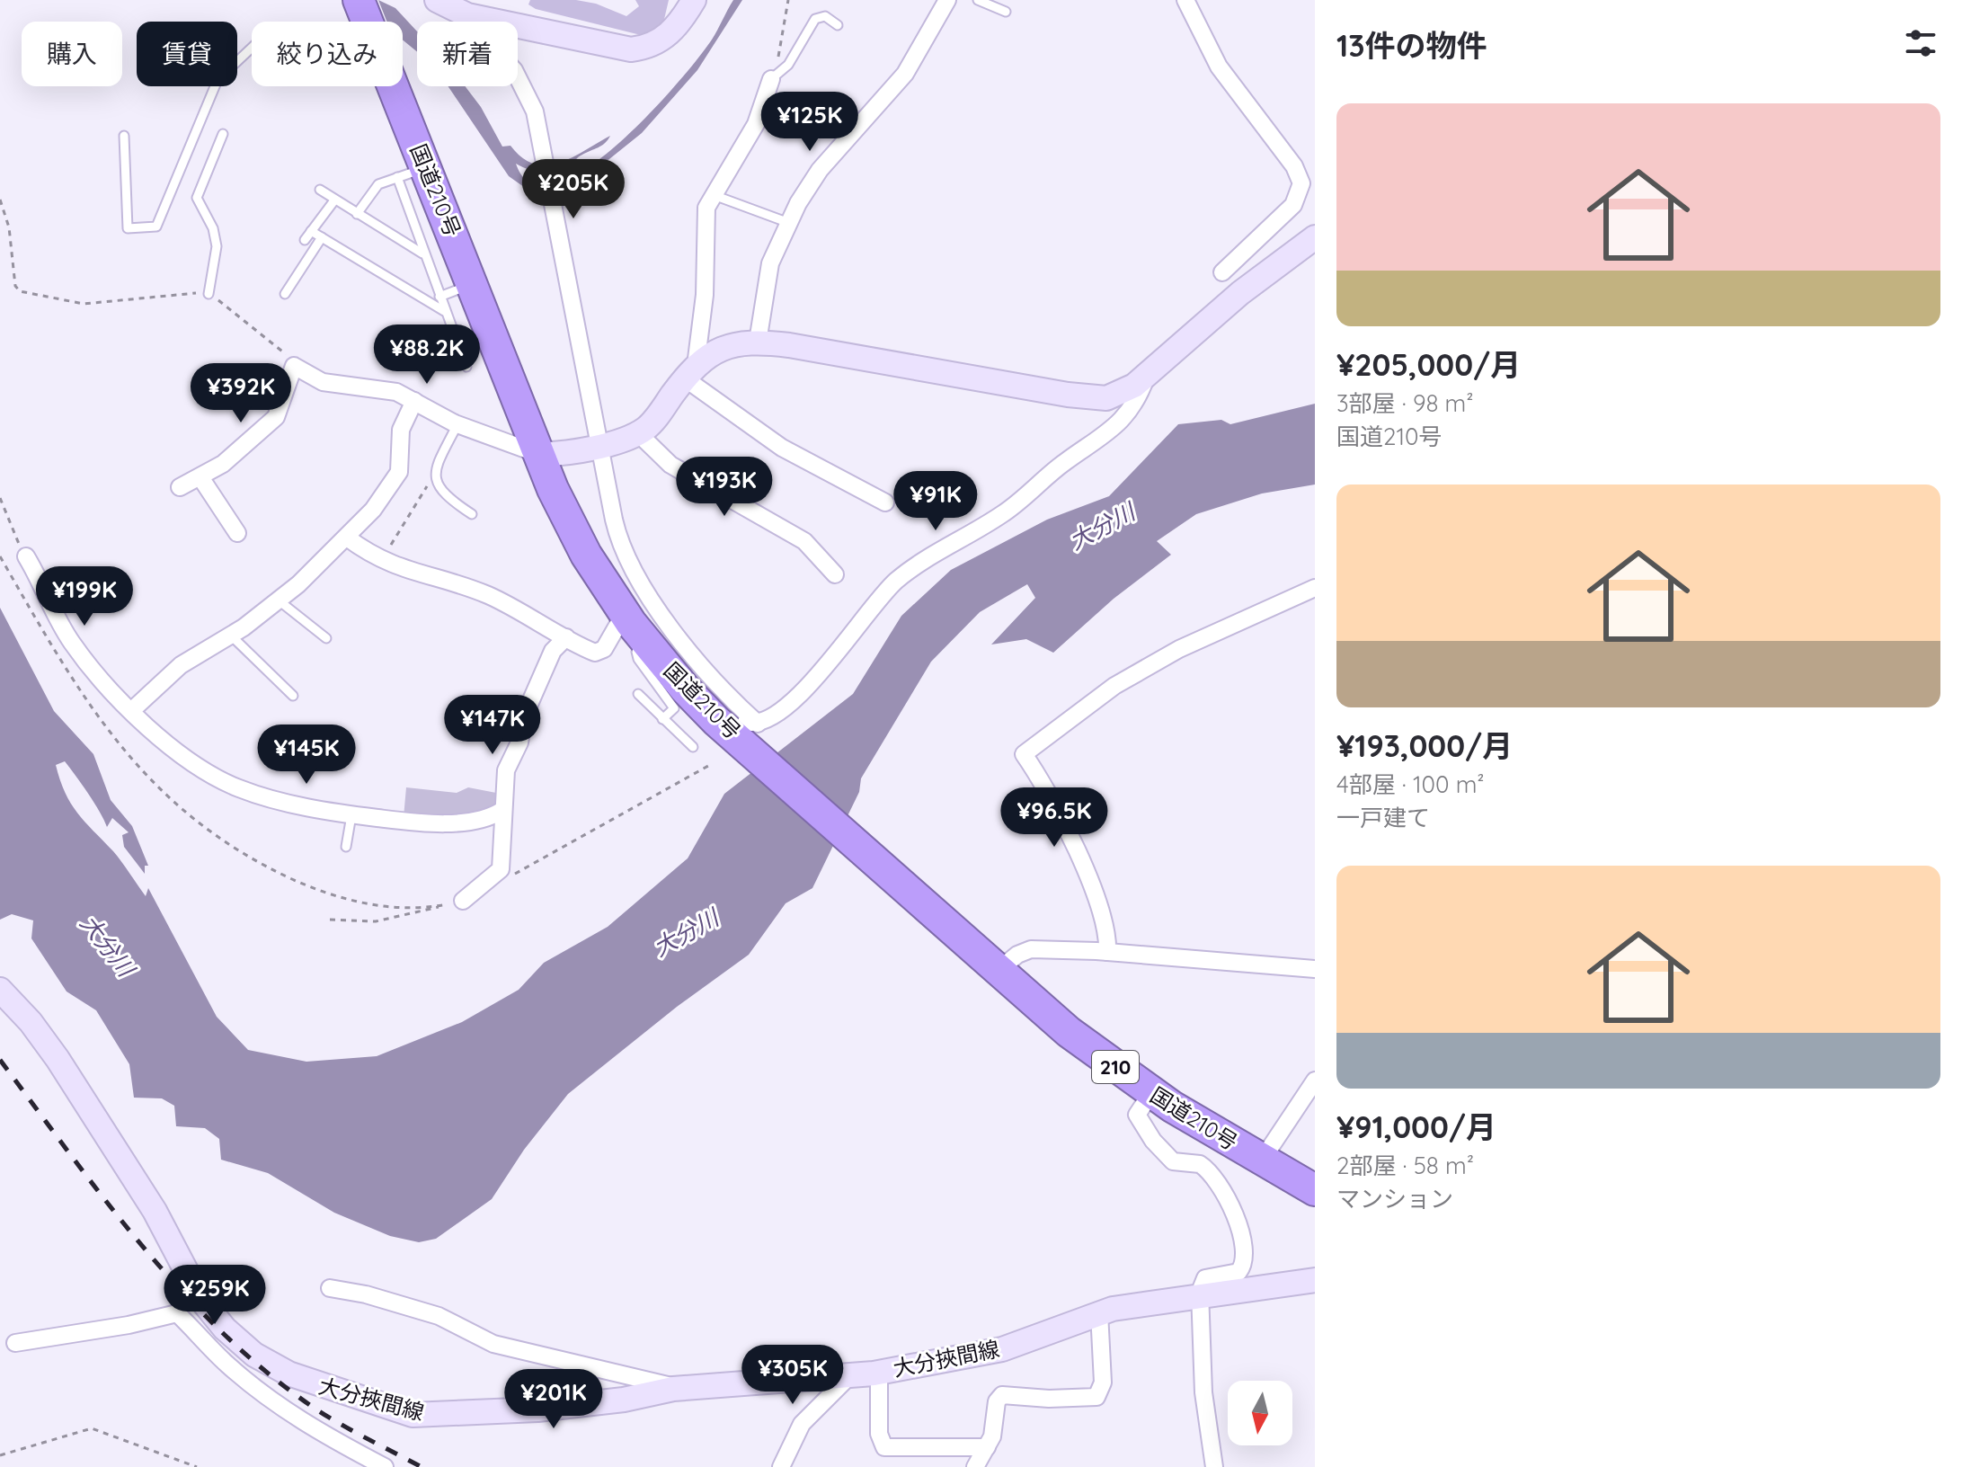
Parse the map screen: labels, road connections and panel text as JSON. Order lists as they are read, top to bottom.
{
  "streets": {
    "highway": ["国道210号", "210"],
    "main road": ["大分挾間線"]
  },
  "water": ["大分川"],
  "north": "bottom",
  "page": {
    "heading": "13件の物件",
    "chip": [
      "購入",
      "賃貸",
      "絞り込み",
      "新着"
    ],
    "list": [
      {
        "name": "¥205,000/月",
        "note": "3部屋 · 98 m² · 国道210号"
      },
      {
        "name": "¥193,000/月",
        "note": "4部屋 · 100 m² · 一戸建て"
      },
      {
        "name": "¥91,000/月",
        "note": "2部屋 · 58 m² · マンション"
      }
    ],
    "price": [
      "¥125K",
      "¥205K",
      "¥88.2K",
      "¥392K",
      "¥193K",
      "¥91K",
      "¥199K",
      "¥147K",
      "¥145K",
      "¥96.5K",
      "¥259K",
      "¥305K",
      "¥201K"
    ]
  }
}
